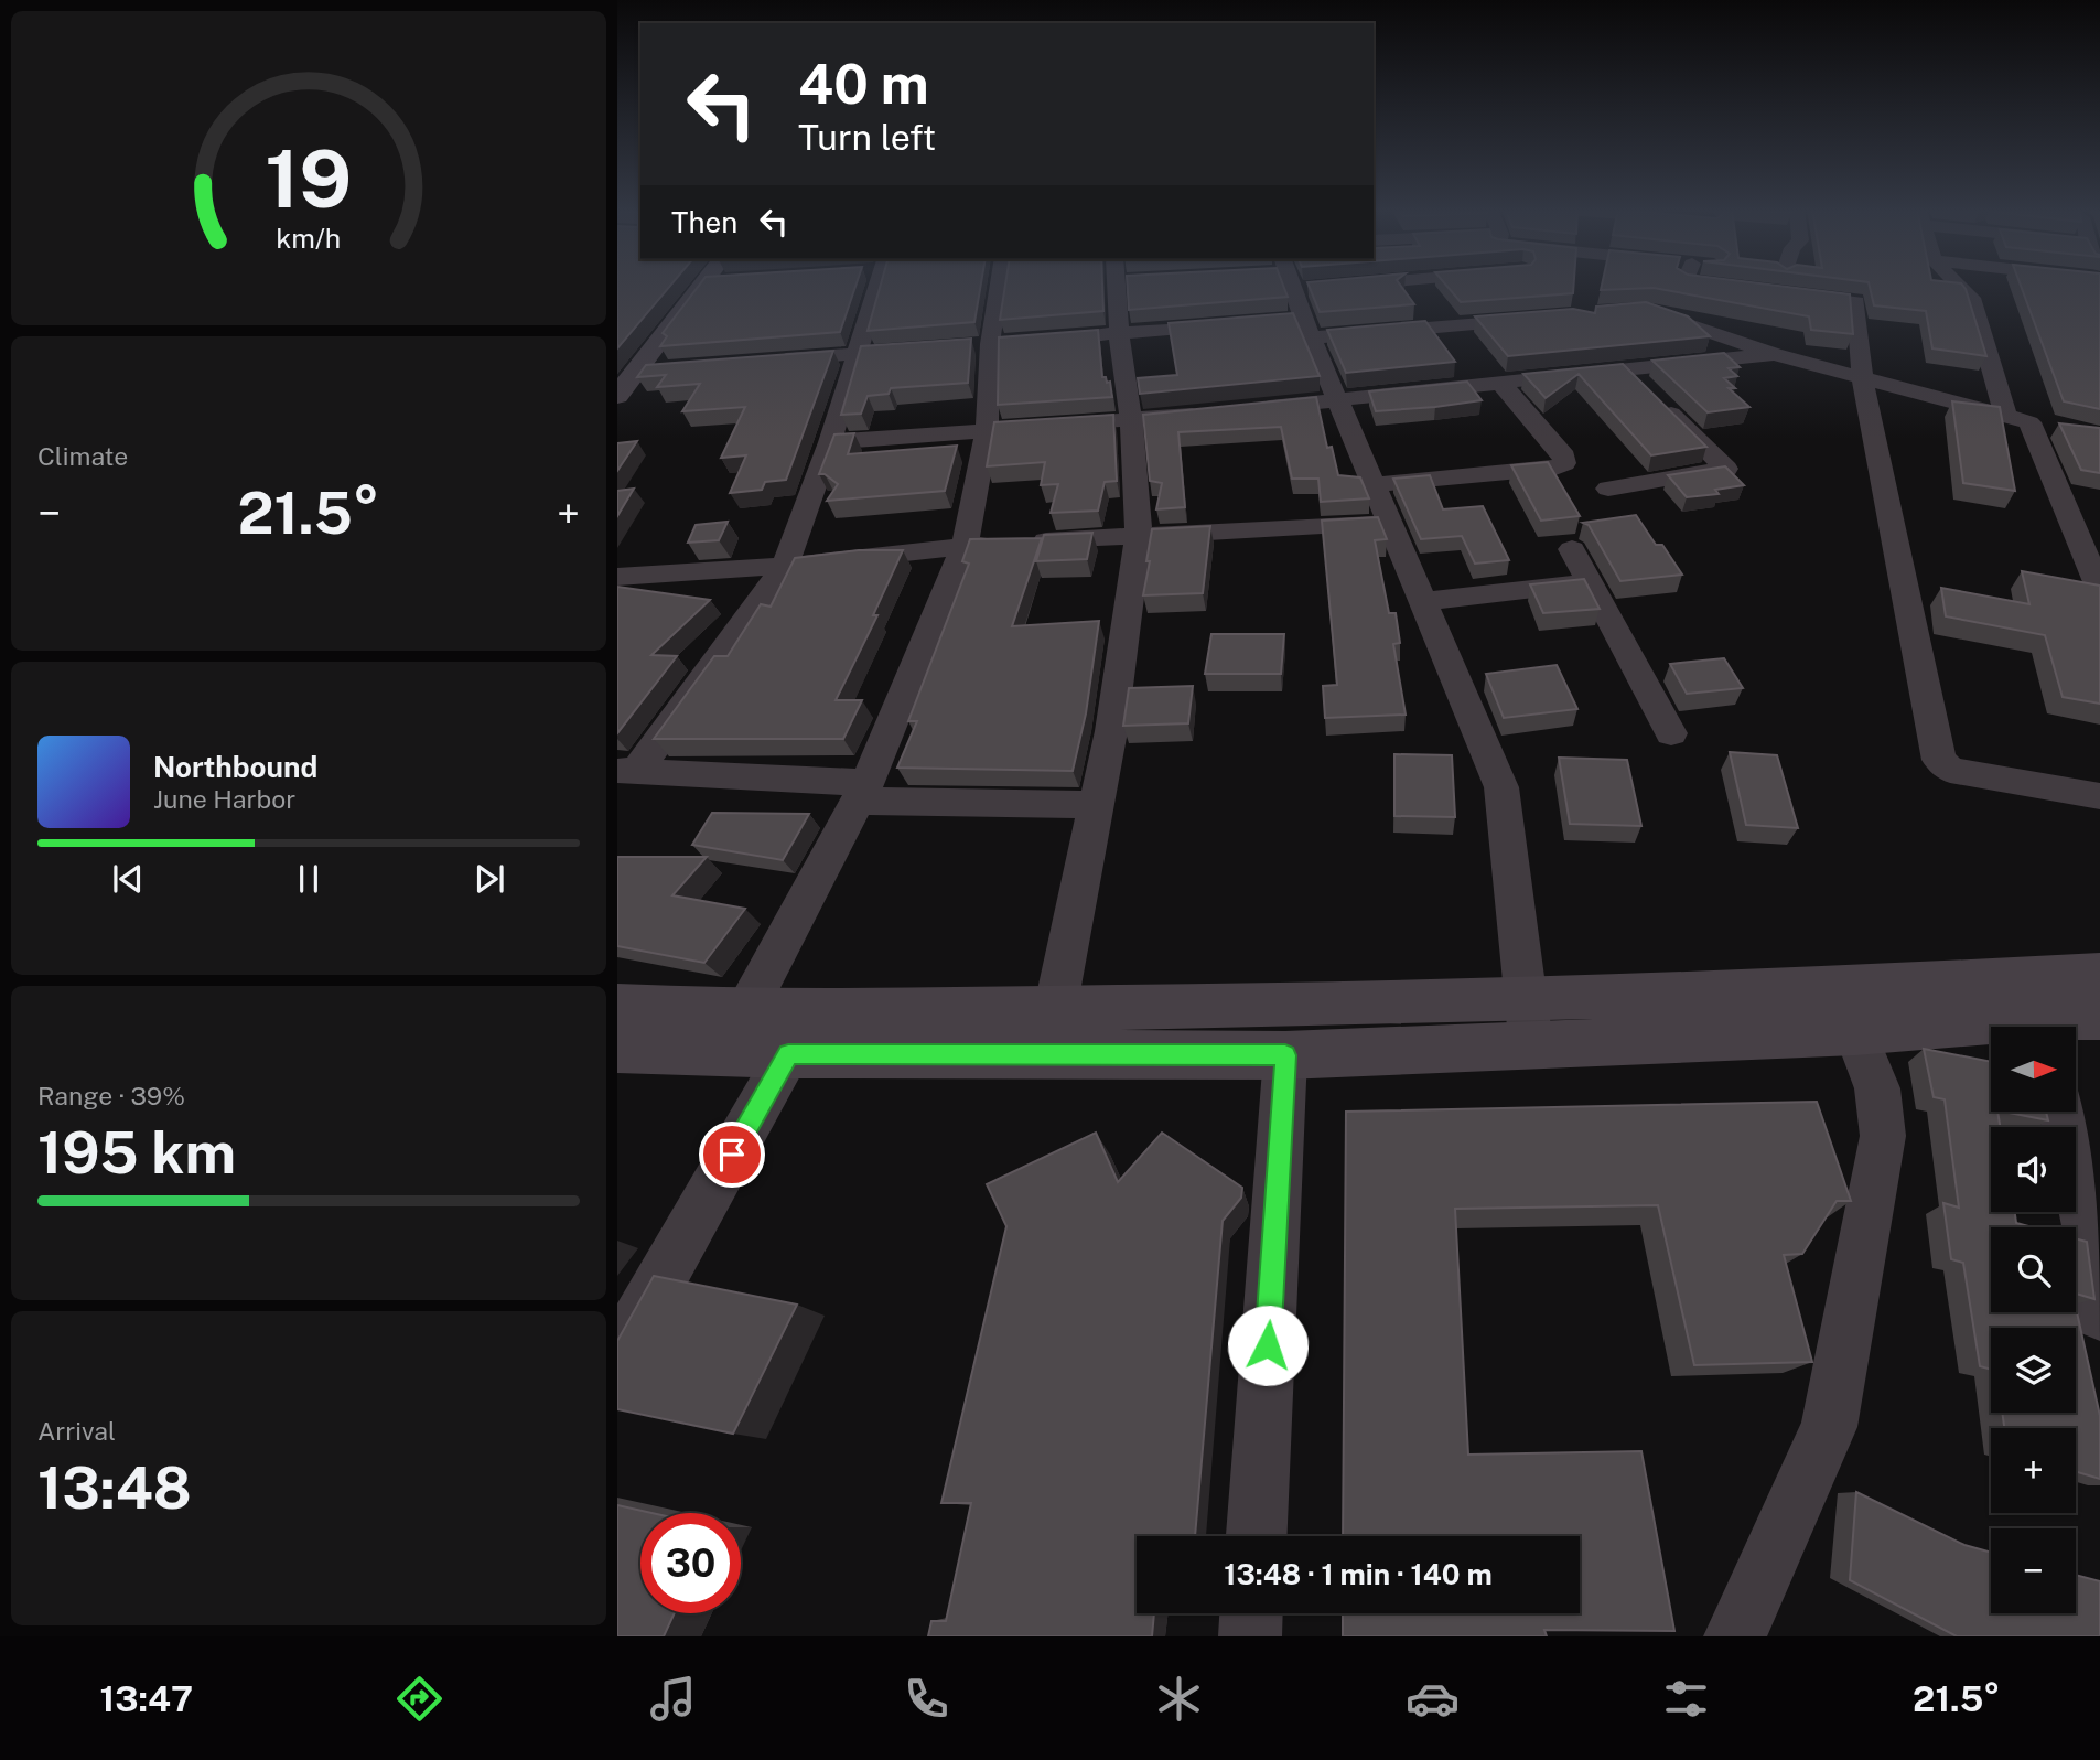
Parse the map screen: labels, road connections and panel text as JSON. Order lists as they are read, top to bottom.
{
  "north": "right",
  "page": {
    "turn": ["40 m", "Turn left"],
    "then": "Then",
    "tile": [
      "Climate",
      ["Range · 39%", "195 km"],
      ["Arrival", "13:48"]
    ],
    "heat": ["−", "21.5°", "+"],
    "song": ["Northbound", "June Harbor"],
    "map_buttons": ["+", "−"],
    "limit": "30",
    "trip": "13:48 · 1 min · 140 m",
    "tabs": ["13:47", "21.5°"],
    "gauge": ["19", "km/h"]
  }
}
